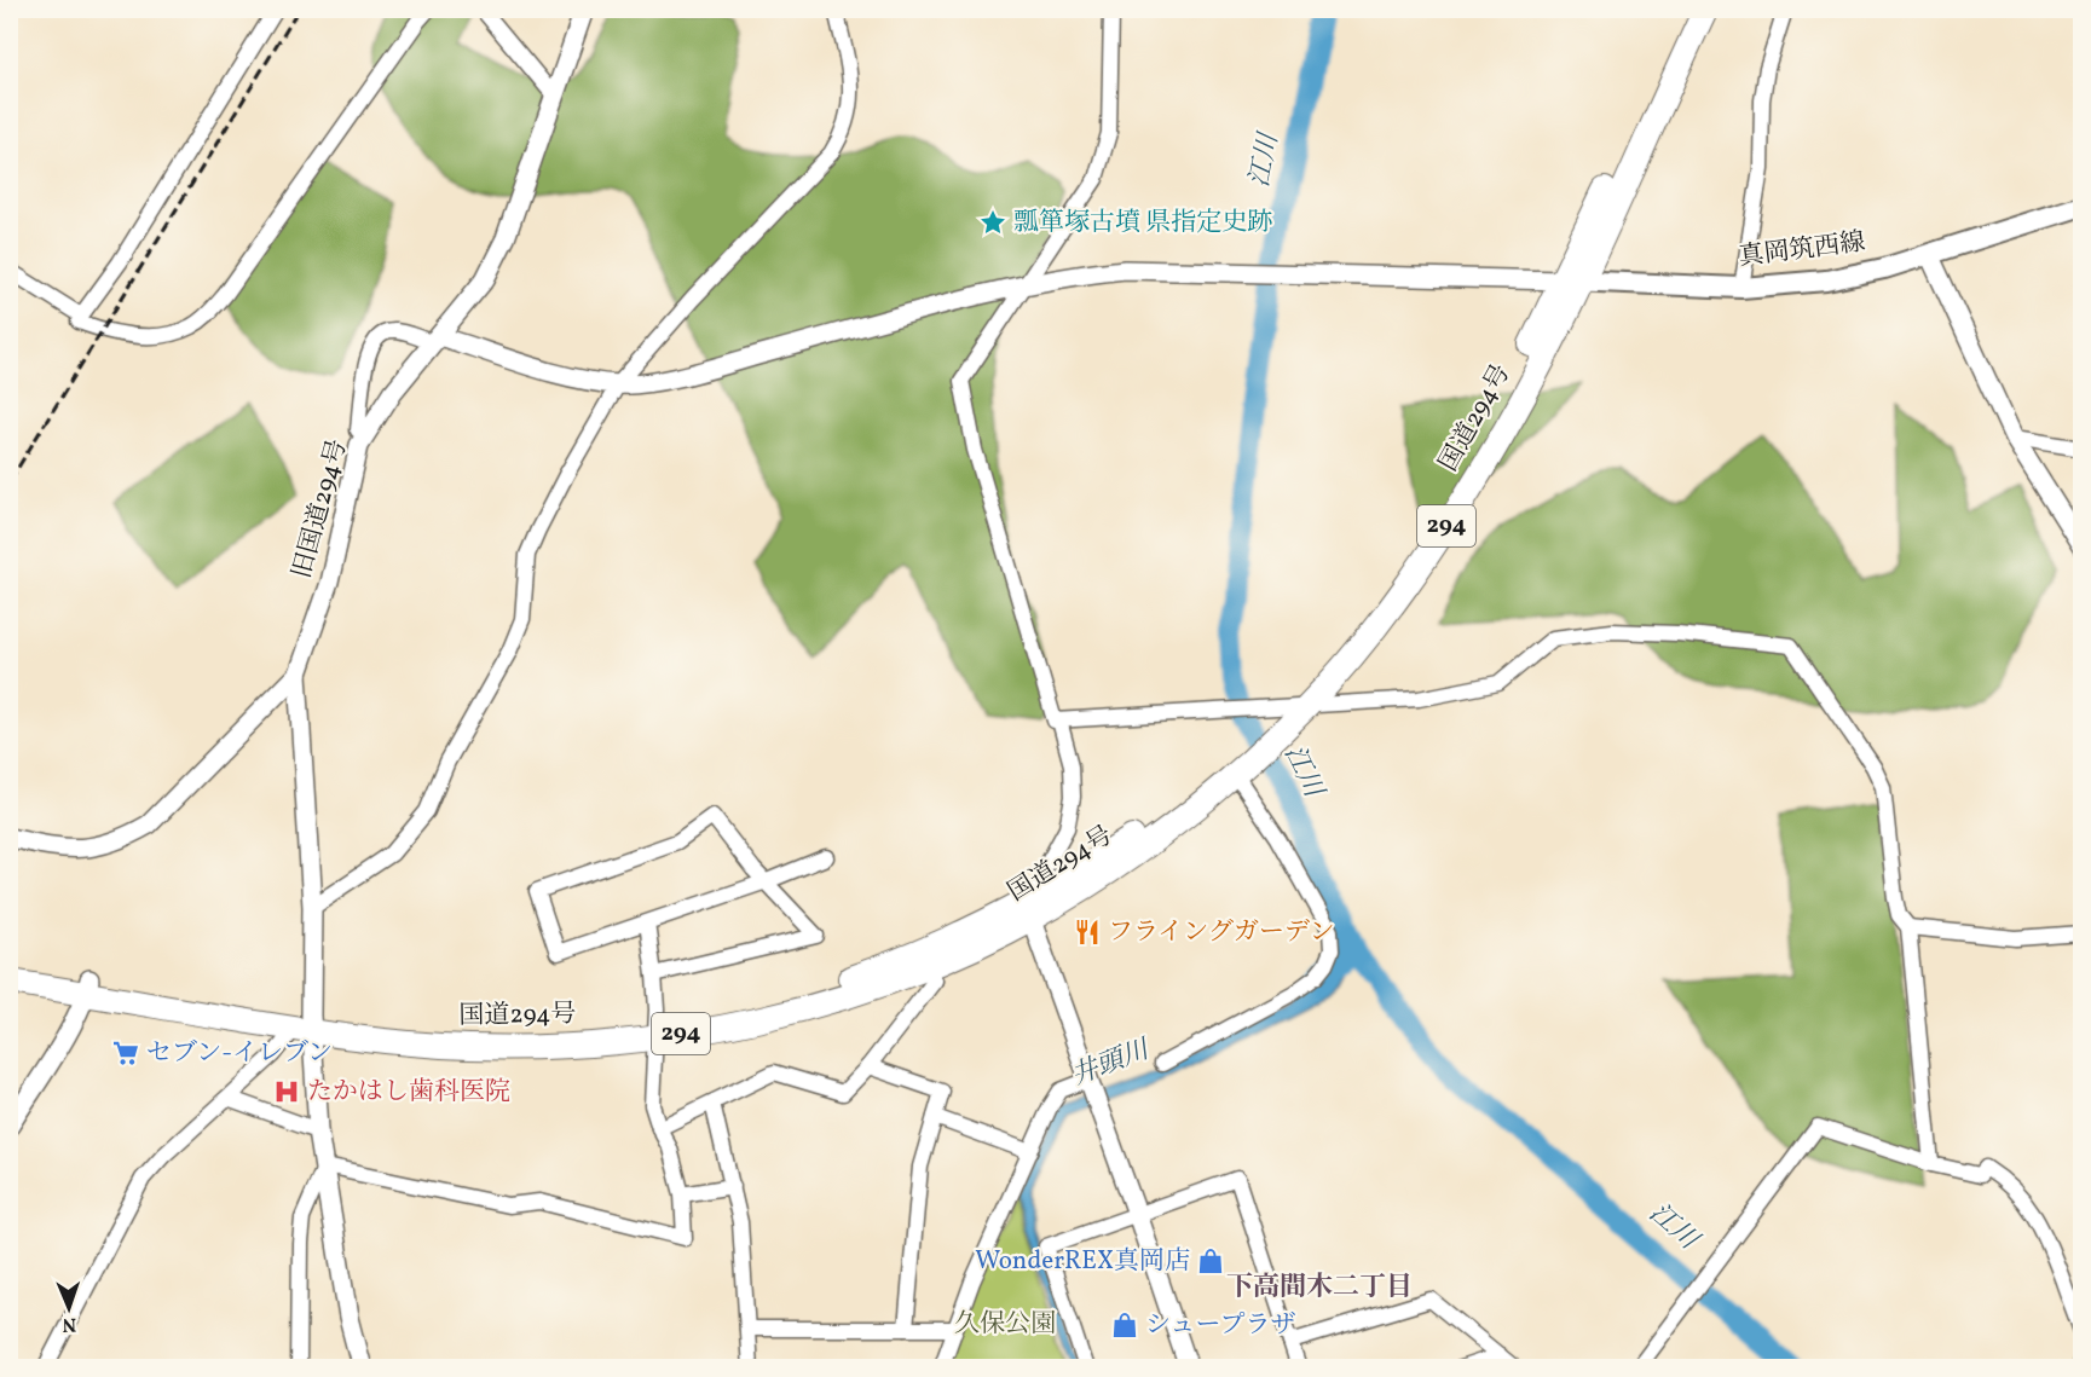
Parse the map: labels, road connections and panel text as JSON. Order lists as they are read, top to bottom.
{
  "streets": {
    "highway": ["国道294号", "294"],
    "main road": ["真岡筑西線"],
    "street": ["旧国道294号"]
  },
  "crossings": [
    ["真岡筑西線", "国道294号"]
  ],
  "districts": ["下高間木二丁目"],
  "water": ["江川", "井頭川"],
  "parks": ["久保公園"],
  "places": {
    "place": ["瓢箪塚古墳 県指定史跡"],
    "restaurant": ["フライングガーデン"],
    "supermarket": ["セブン-イレブン"],
    "hospital": ["たかはし歯科医院"],
    "shop": ["WonderREX真岡店", "シュープラザ"]
  },
  "north": "bottom"
}
